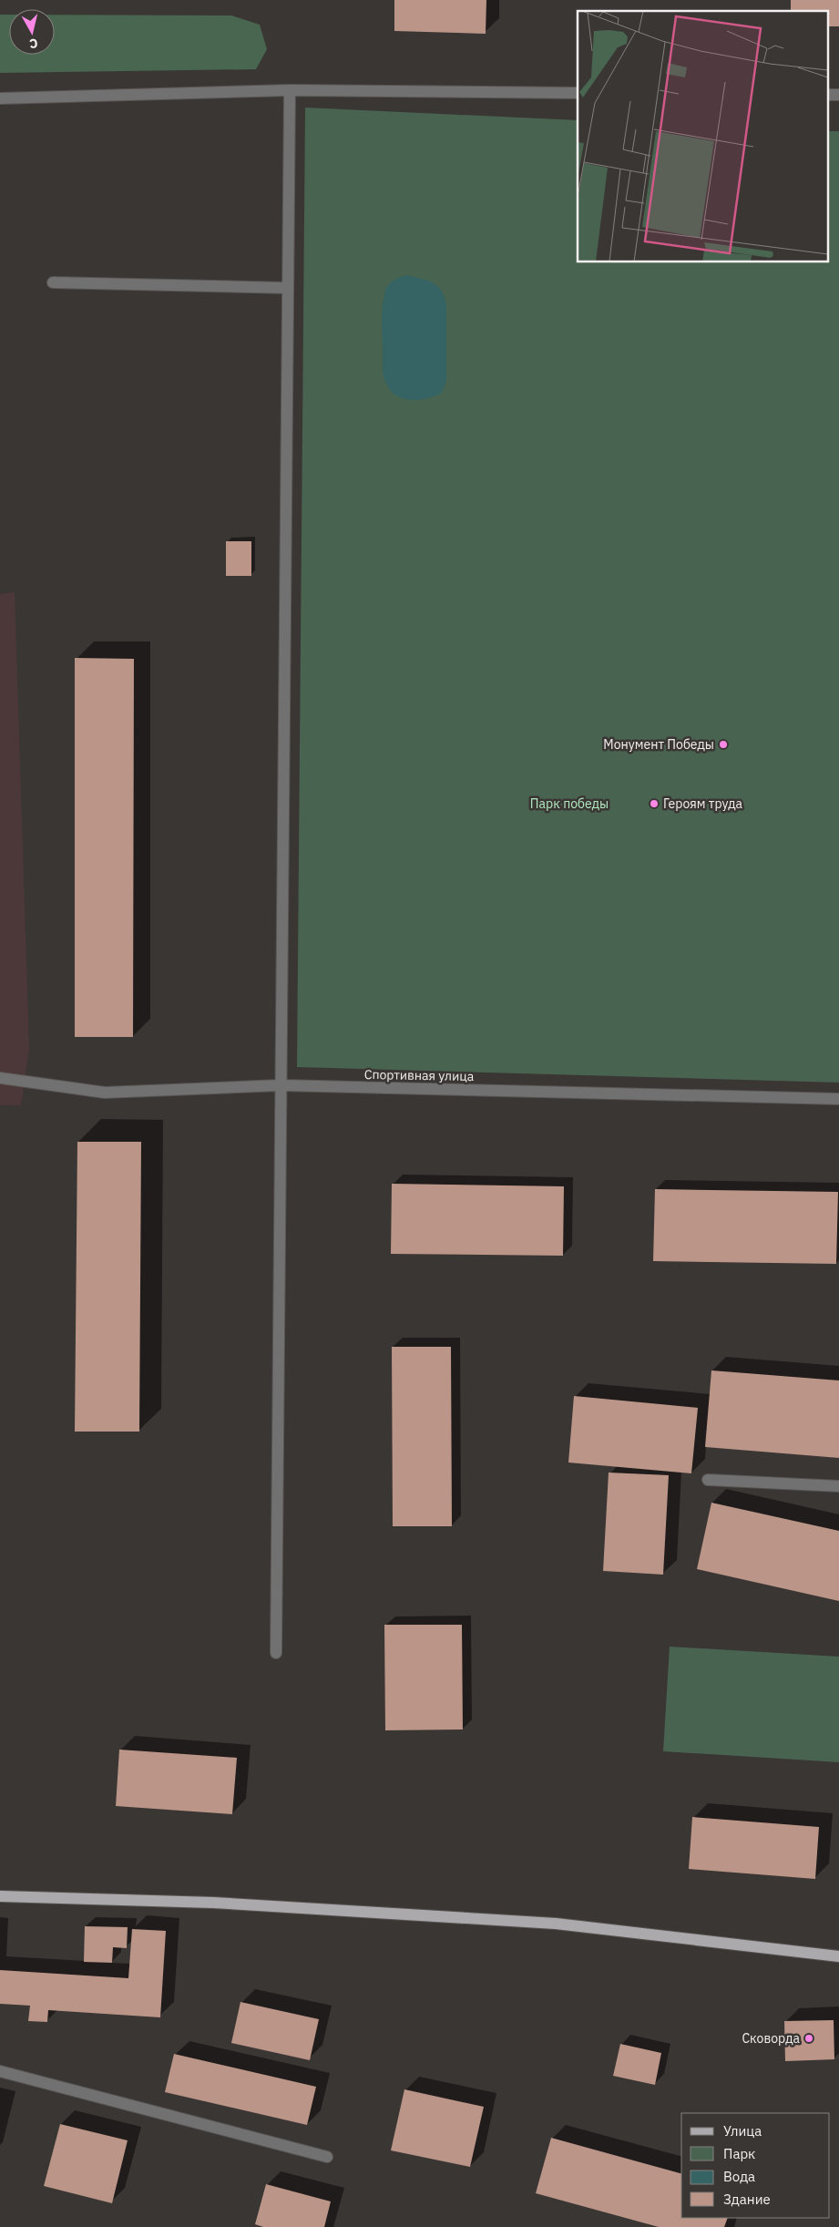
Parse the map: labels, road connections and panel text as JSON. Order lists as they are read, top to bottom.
{
  "streets": {
    "street": ["Спортивная улица"]
  },
  "parks": ["Парк победы"],
  "places": ["Монумент Победы", "Героям труда", "Сковорда"],
  "legend": [
    "Улица",
    "Парк",
    "Вода",
    "Здание"
  ],
  "north": "bottom"
}
